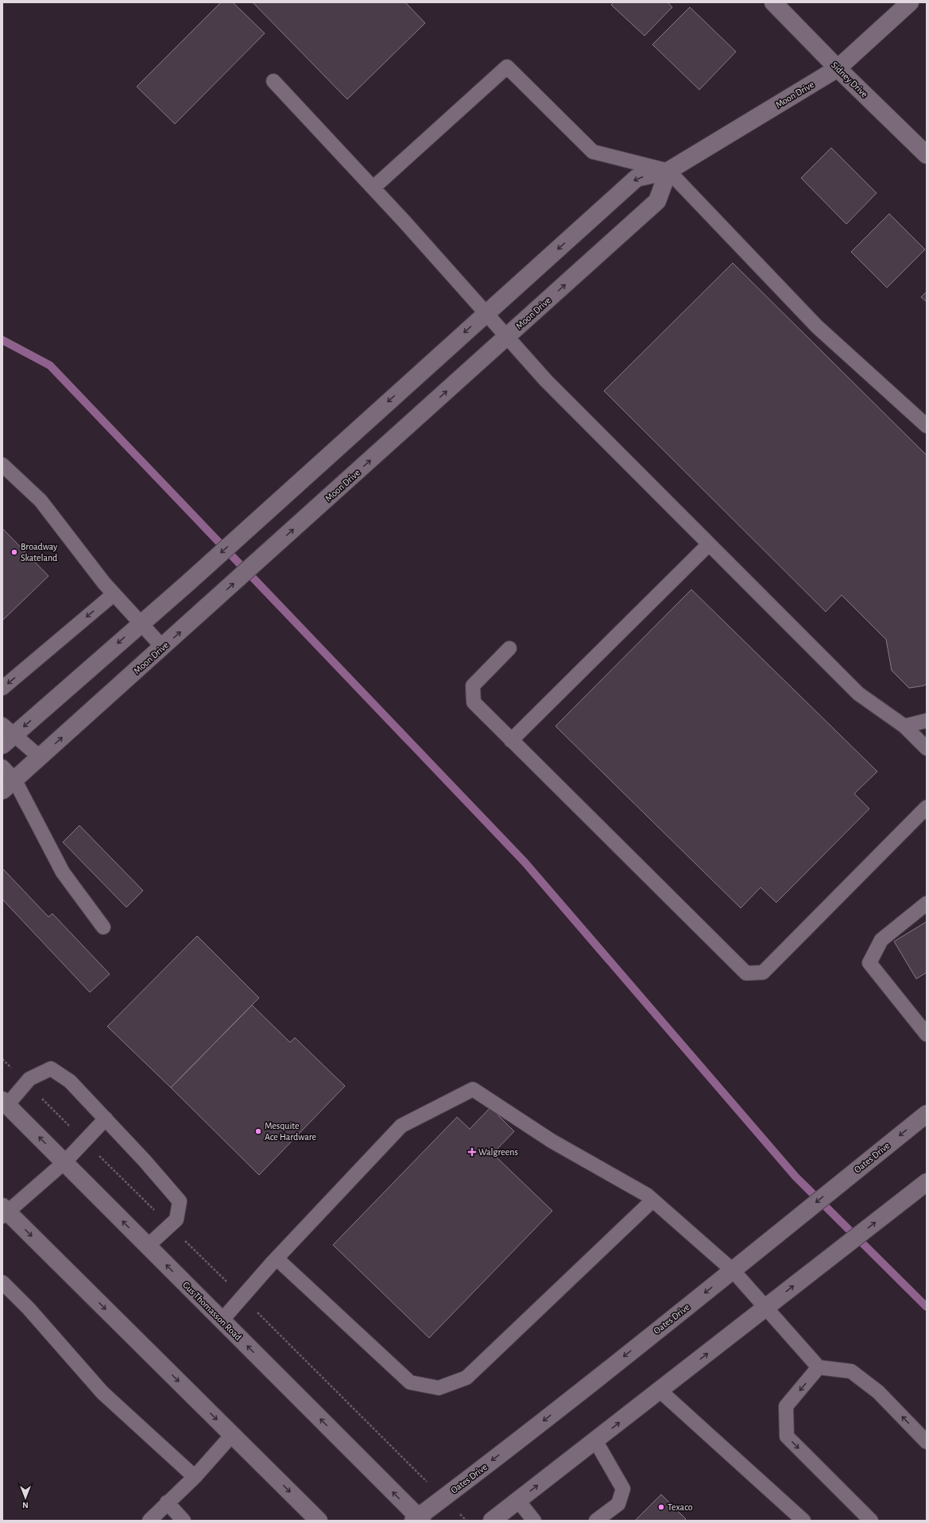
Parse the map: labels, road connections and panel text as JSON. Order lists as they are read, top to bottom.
{
  "streets": {
    "street": [
      "Sidney Drive",
      "Moon Drive",
      "Oates Drive",
      "Gus Thomasson Road"
    ]
  },
  "crossings": [
    ["Sidney Drive", "Moon Drive"],
    ["Oates Drive", "Gus Thomasson Road"]
  ],
  "places": {
    "other": ["Broadway Skateland", "Mesquite Ace Hardware", "Texaco"],
    "health": ["Walgreens"]
  },
  "north": "bottom"
}
